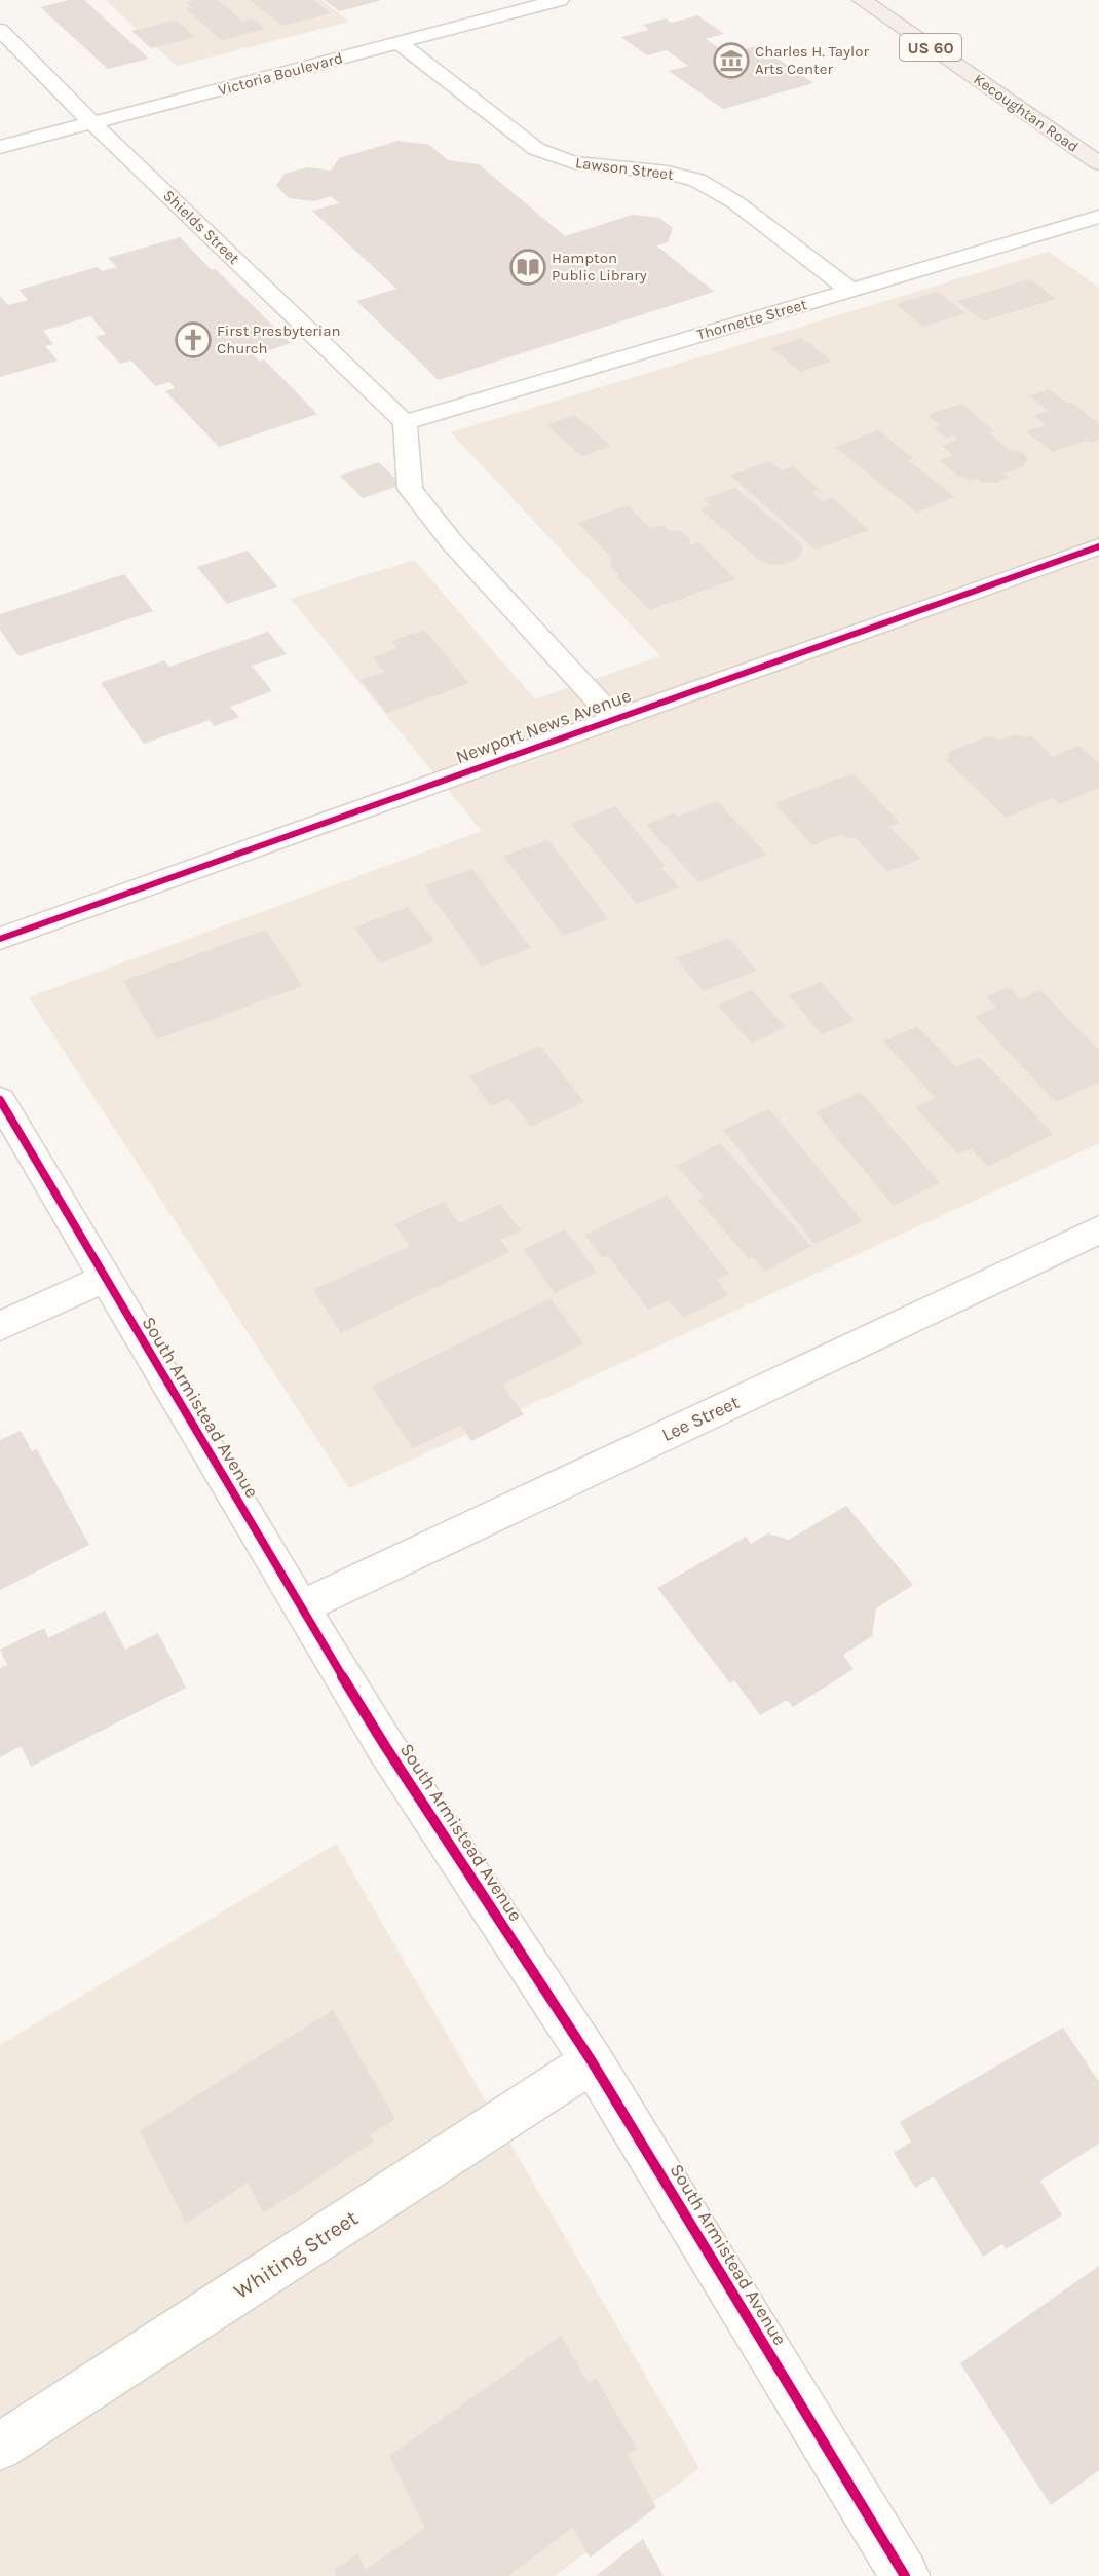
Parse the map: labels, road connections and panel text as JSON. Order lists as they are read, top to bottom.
{
  "streets": {
    "main road": ["US 60", "Kecoughtan Road"],
    "street": [
      "Victoria Boulevard",
      "Lawson Street",
      "Shields Street",
      "Thornette Street",
      "Newport News Avenue",
      "South Armistead Avenue",
      "Lee Street",
      "Whiting Street"
    ]
  },
  "crossings": [
    ["Victoria Boulevard", "Lawson Street"],
    ["Victoria Boulevard", "Shields Street"],
    ["Lawson Street", "Thornette Street"],
    ["Shields Street", "Thornette Street"],
    ["South Armistead Avenue", "Lee Street"],
    ["South Armistead Avenue", "Whiting Street"]
  ],
  "places": {
    "museum": ["Charles H. Taylor Arts Center"],
    "library": ["Hampton Public Library"],
    "church": ["First Presbyterian Church"]
  }
}
